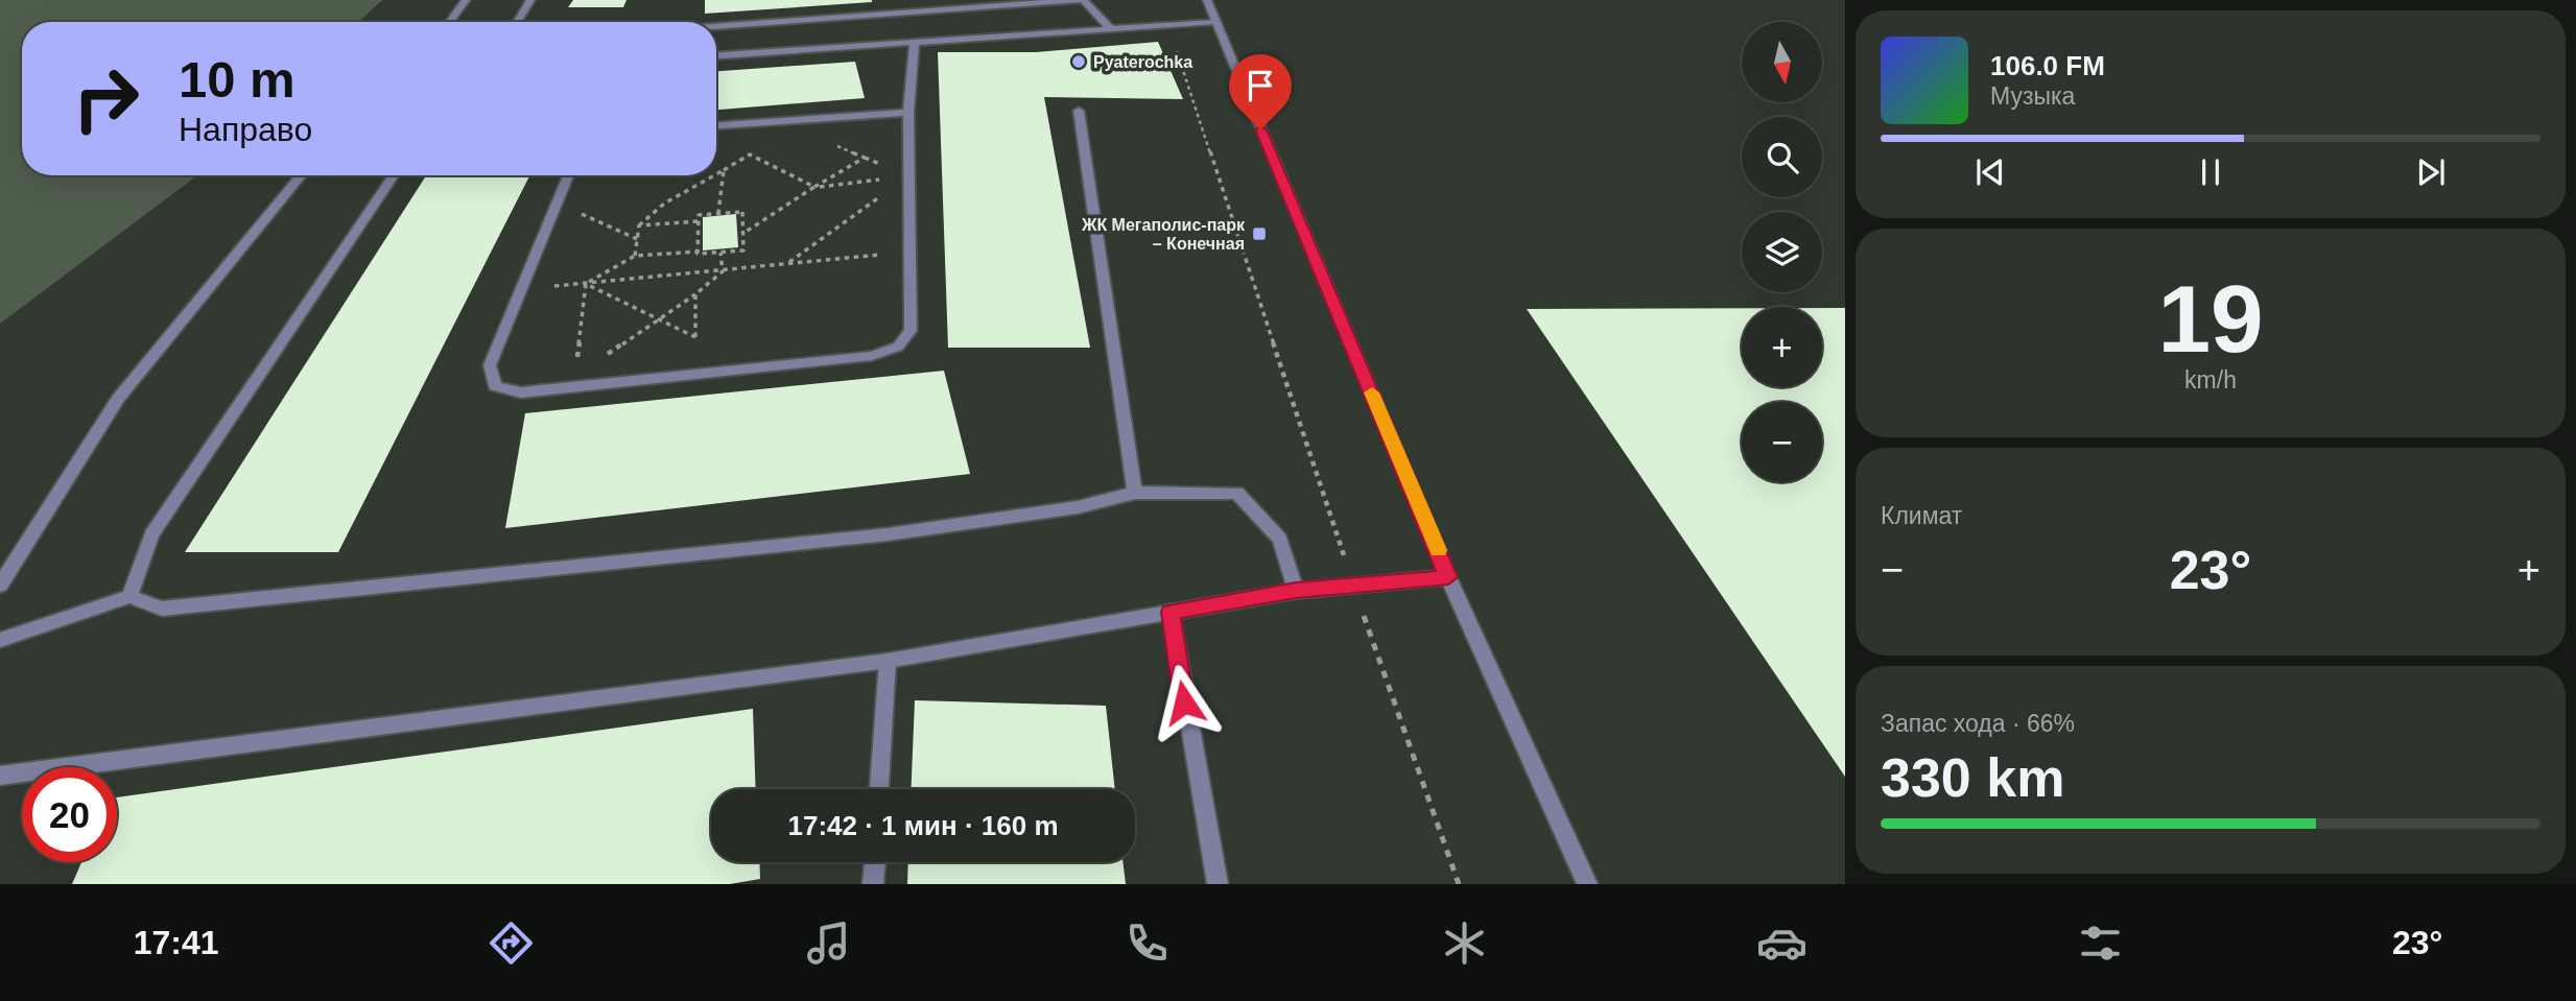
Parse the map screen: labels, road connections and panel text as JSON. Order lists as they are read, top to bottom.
{
  "places": {
    "other": ["Pyaterochka"],
    "transit": ["ЖК Мегаполис-парк – Конечная"]
  },
  "north": "bottom",
  "page": {
    "map_buttons": ["+", "−"],
    "turn": ["10 m", "Направо"],
    "song": ["106.0 FM", "Музыка"],
    "tile": [
      ["19", "km/h"],
      "Климат",
      ["Запас хода · 66%", "330 km"]
    ],
    "heat": ["−", "23°", "+"],
    "limit": "20",
    "trip": "17:42 · 1 мин · 160 m",
    "tabs": ["17:41", "23°"]
  }
}
